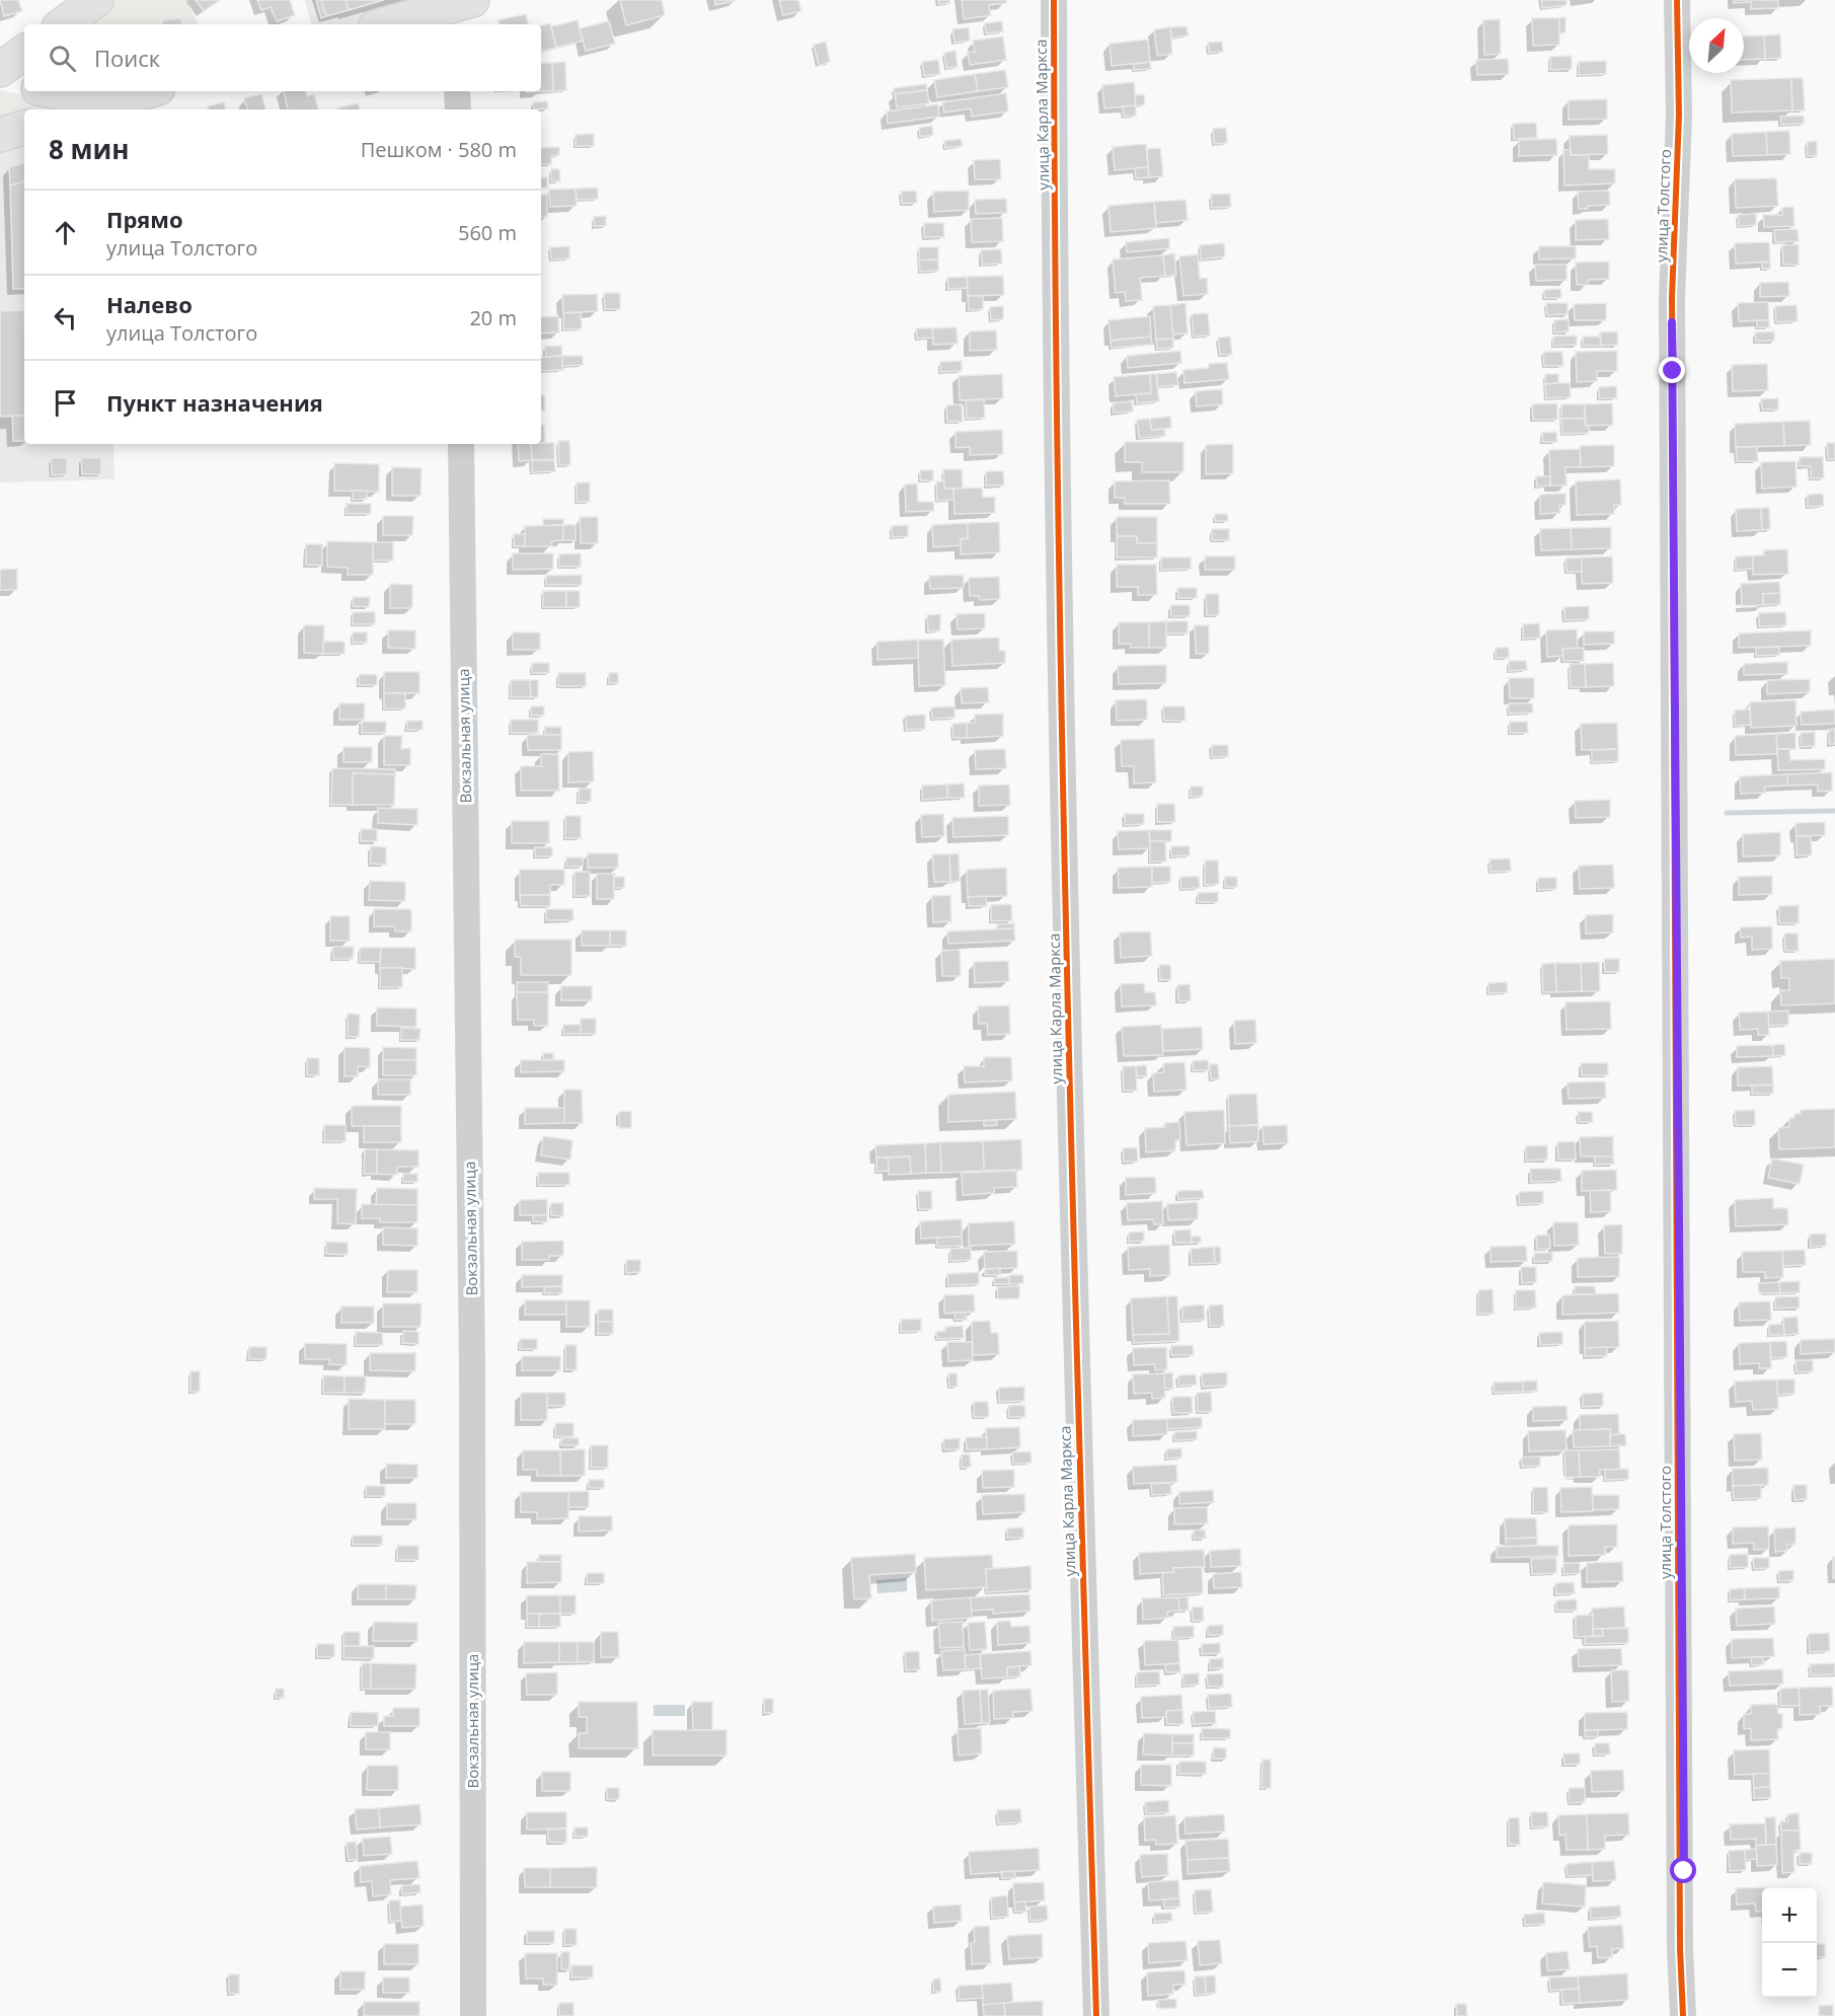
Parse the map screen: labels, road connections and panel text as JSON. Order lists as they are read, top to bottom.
{
  "streets": {
    "street": ["улица Карла Маркса", "улица Толстого", "Вокзальная улица"]
  },
  "north": "top right",
  "page": {
    "search": "Поиск",
    "heading": ["8 мин", "Пешком · 580 m"],
    "list": [
      ["Прямо", "улица Толстого", "560 m"],
      ["Налево", "улица Толстого", "20 m"],
      "Пункт назначения"
    ],
    "map_buttons": ["+", "−"]
  }
}
